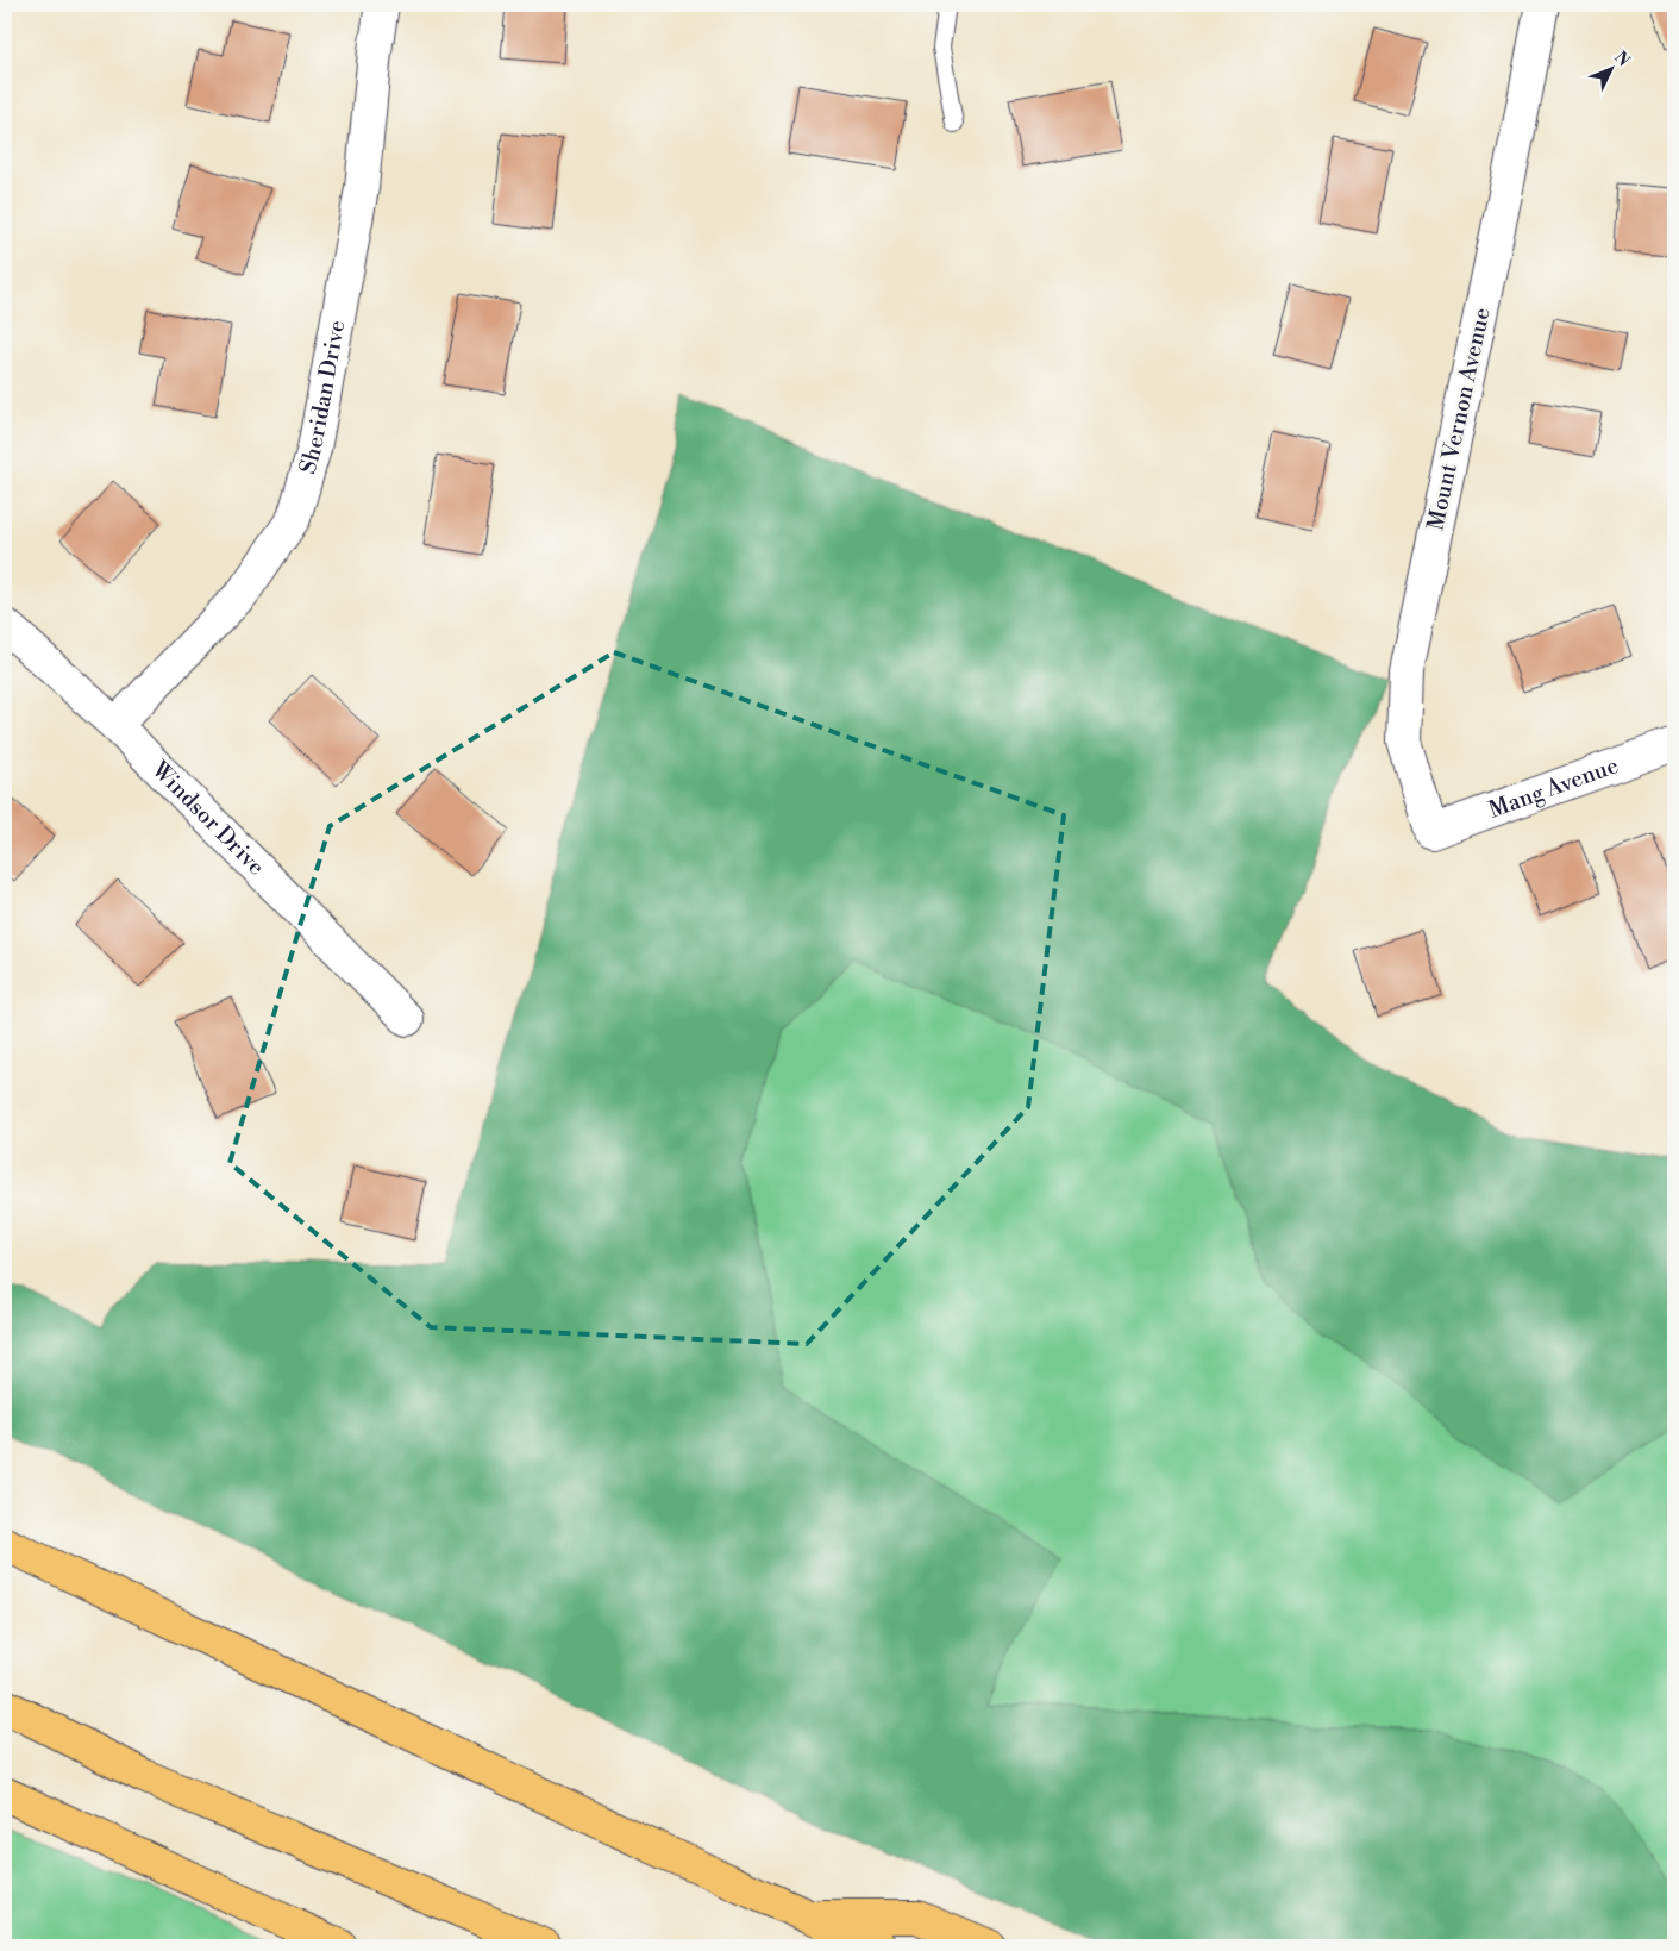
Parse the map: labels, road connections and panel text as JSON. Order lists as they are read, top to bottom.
{
  "streets": {
    "street": [
      "Sheridan Drive",
      "Mount Vernon Avenue",
      "Mang Avenue",
      "Windsor Drive"
    ]
  },
  "crossings": [
    ["Sheridan Drive", "Windsor Drive"],
    ["Mount Vernon Avenue", "Mang Avenue"]
  ],
  "north": "top right"
}
